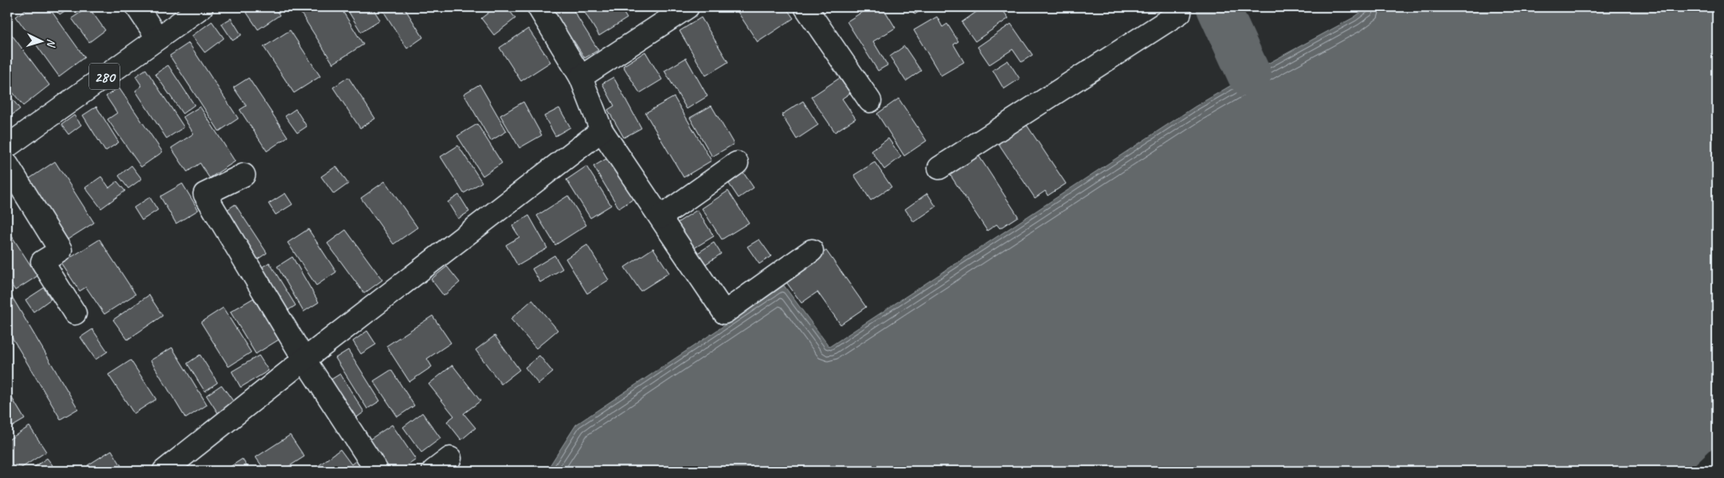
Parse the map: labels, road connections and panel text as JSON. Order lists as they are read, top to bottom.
{
  "streets": {
    "main road": ["280"]
  },
  "north": "right"
}
